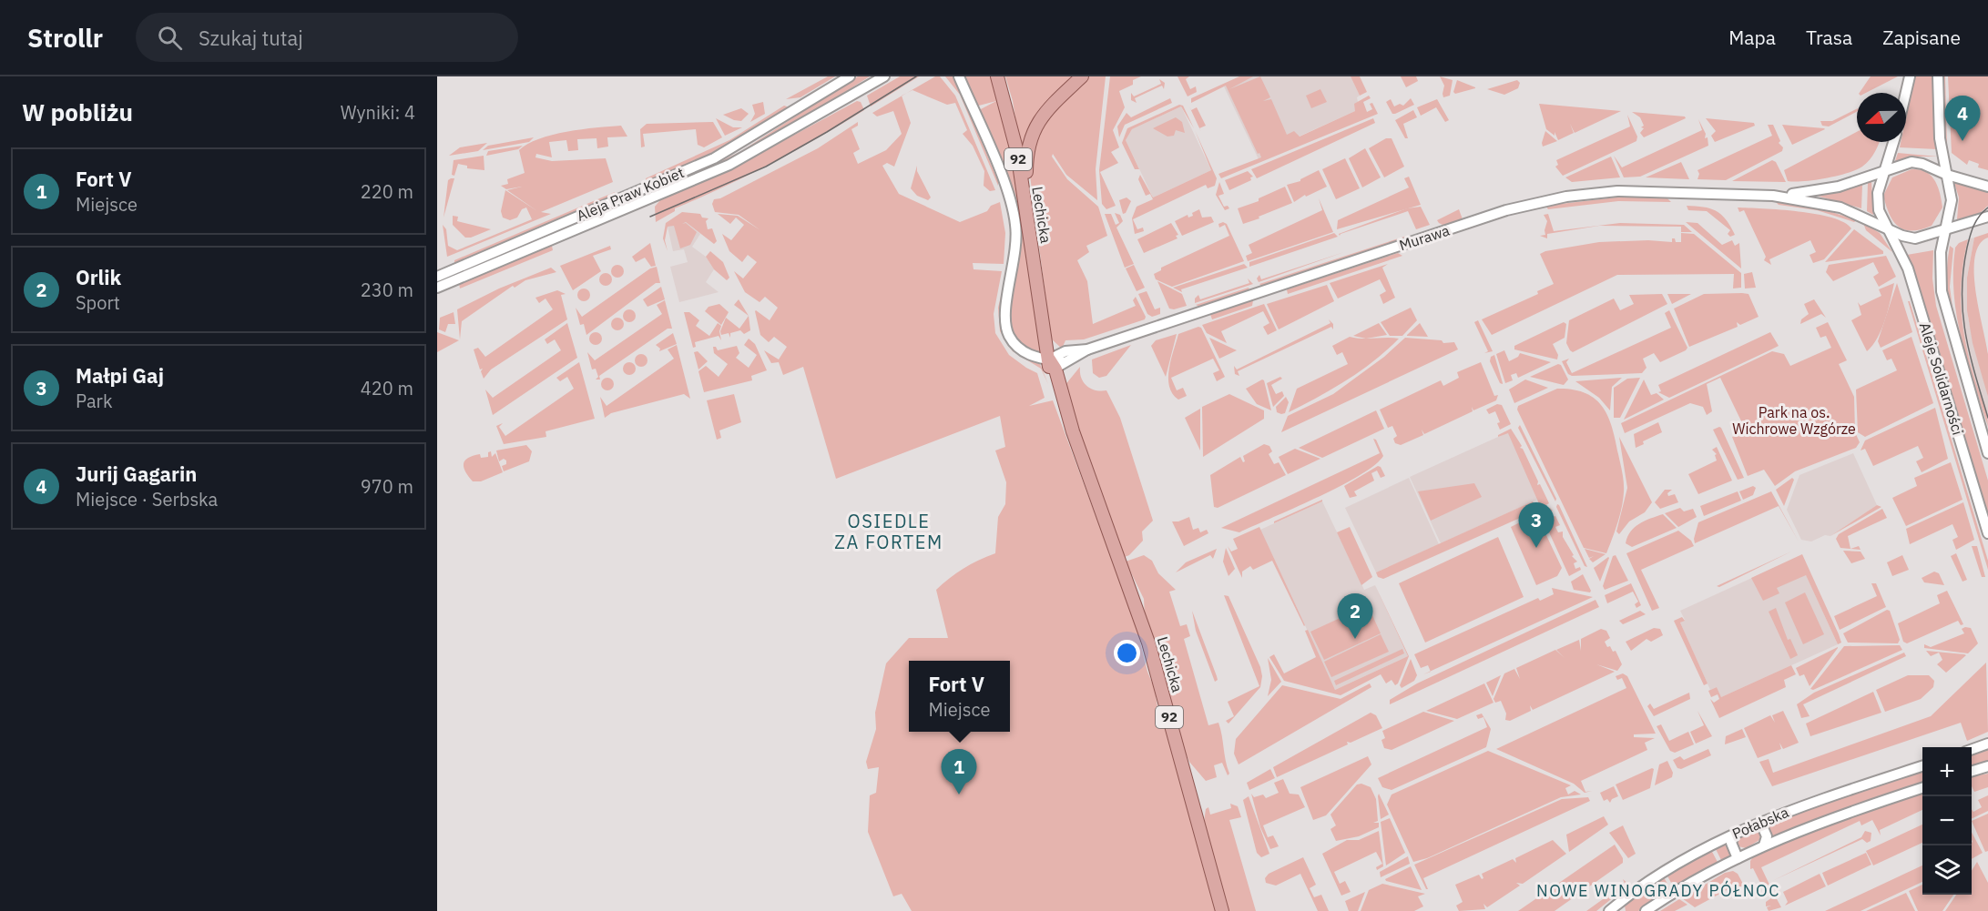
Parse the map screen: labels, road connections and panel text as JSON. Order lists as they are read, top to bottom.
{
  "streets": {
    "main road": ["92", "Lechicka"],
    "street": [
      "Aleja Praw Kobiet",
      "Murawa",
      "Aleje Solidarności",
      "Połabska"
    ]
  },
  "crossings": [
    ["Lechicka", "Murawa"],
    ["Murawa", "Aleje Solidarności"]
  ],
  "districts": ["OSIEDLE ZA FORTEM", "NOWE WINOGRADY PÓŁNOC"],
  "parks": ["Park na os. Wichrowe Wzgórze"],
  "north": "left",
  "page": {
    "header": "Strollr",
    "search": "Szukaj tutaj",
    "nav": ["Mapa", "Trasa", "Zapisane"],
    "heading": ["W pobliżu", "Wyniki: 4"],
    "pins": [
      "4",
      "3",
      "2",
      "1"
    ],
    "list": [
      {
        "mark": "1",
        "name": "Fort V",
        "note": "Miejsce",
        "value": "220 m"
      },
      {
        "mark": "2",
        "name": "Orlik",
        "note": "Sport",
        "value": "230 m"
      },
      {
        "mark": "3",
        "name": "Małpi Gaj",
        "note": "Park",
        "value": "420 m"
      },
      {
        "mark": "4",
        "name": "Jurij Gagarin",
        "note": "Miejsce · Serbska",
        "value": "970 m"
      }
    ],
    "popup": ["Fort V", "Miejsce"],
    "map_buttons": ["+", "−"]
  }
}
